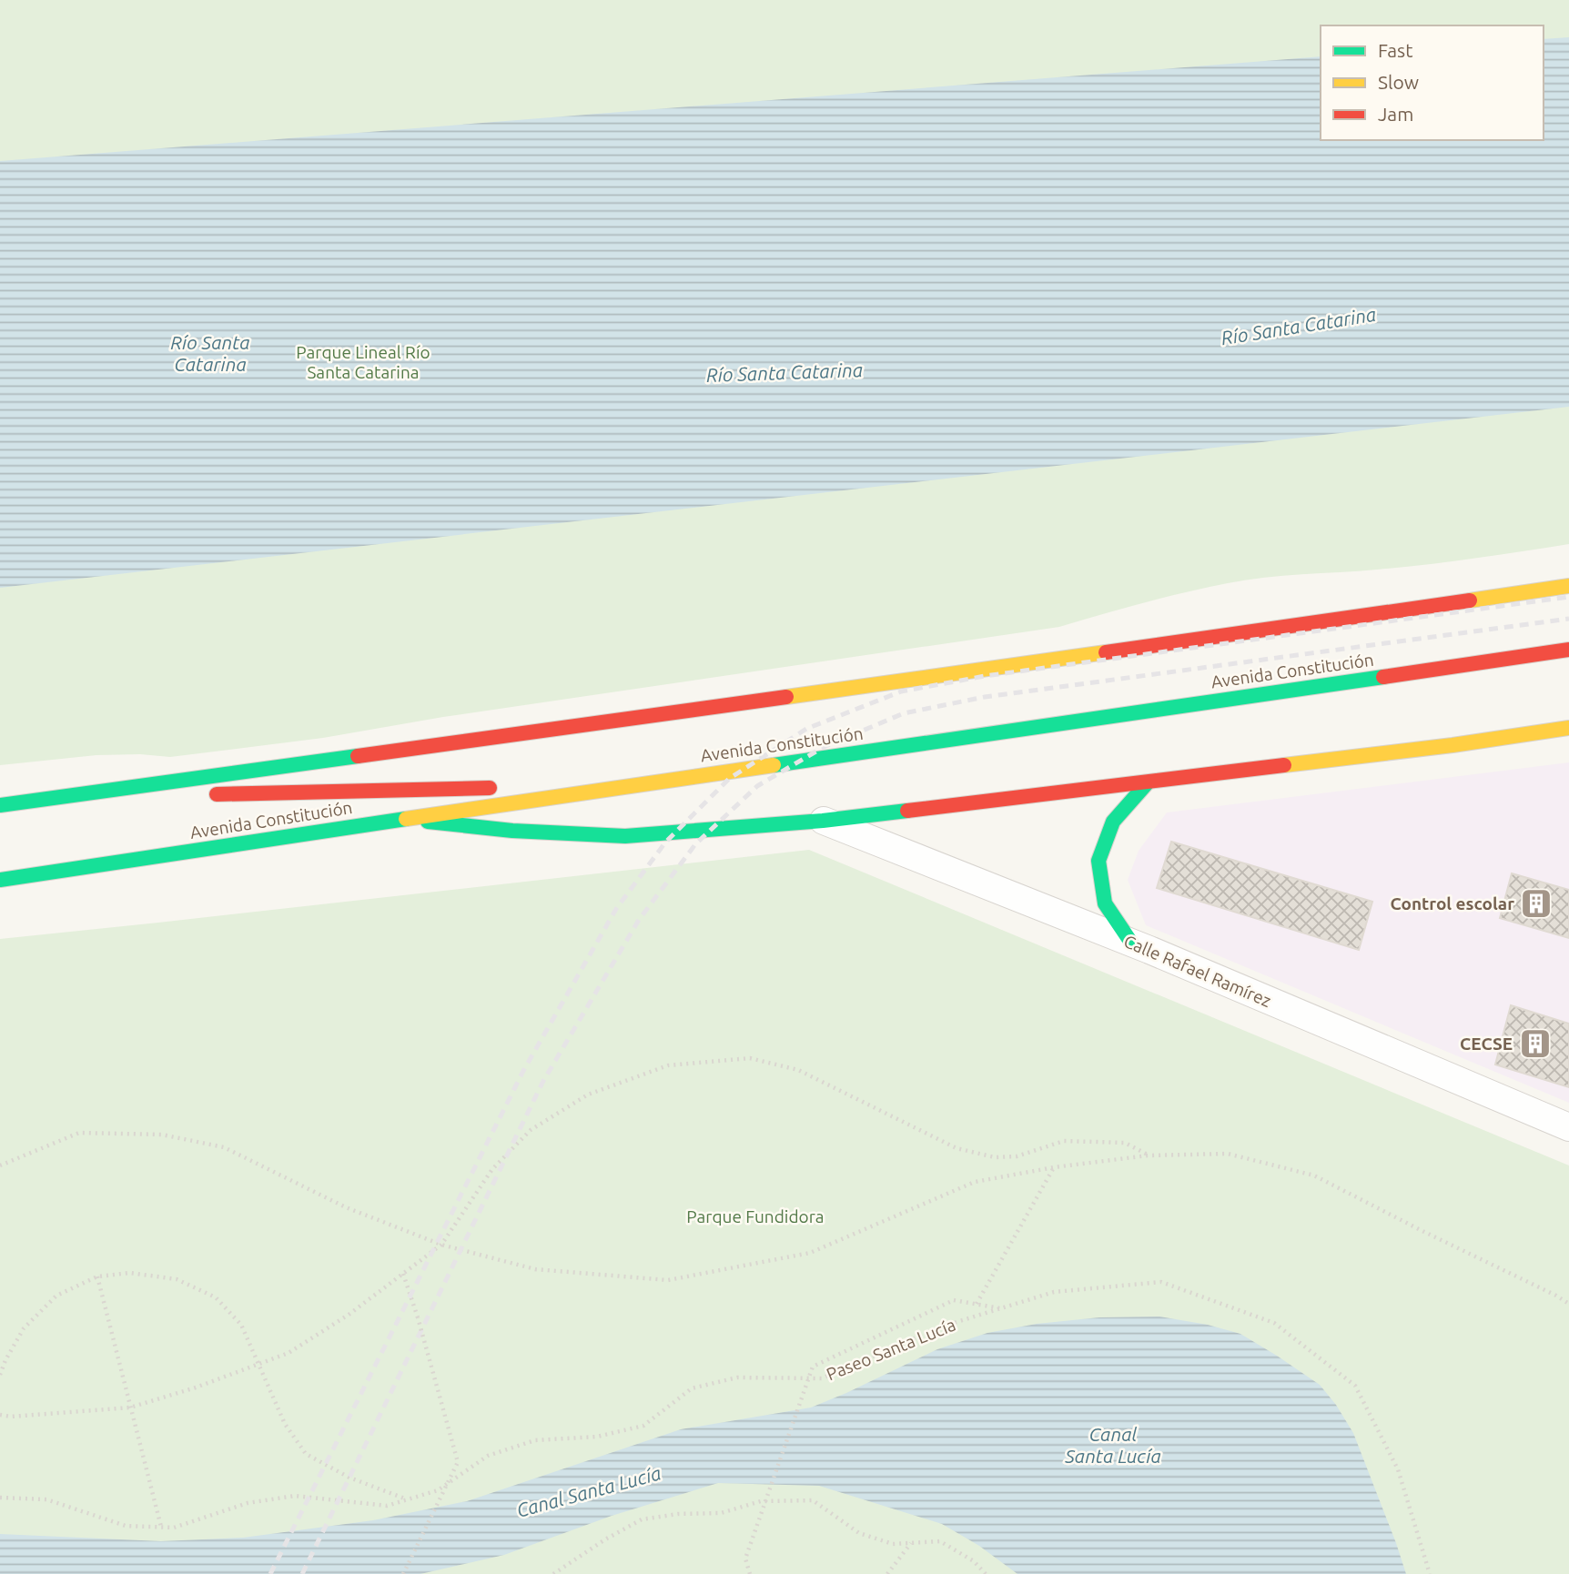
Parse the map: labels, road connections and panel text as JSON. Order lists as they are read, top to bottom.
{
  "streets": {
    "main road": ["Avenida Constitución"],
    "street": ["Calle Rafael Ramírez"],
    "path": ["Paseo Santa Lucía"]
  },
  "water": ["Río Santa Catarina", "Canal Santa Lucía"],
  "parks": ["Parque Lineal Río Santa Catarina", "Parque Fundidora"],
  "places": {
    "building": ["Control escolar", "CECSE"]
  },
  "legend": ["Fast", "Slow", "Jam"]
}
